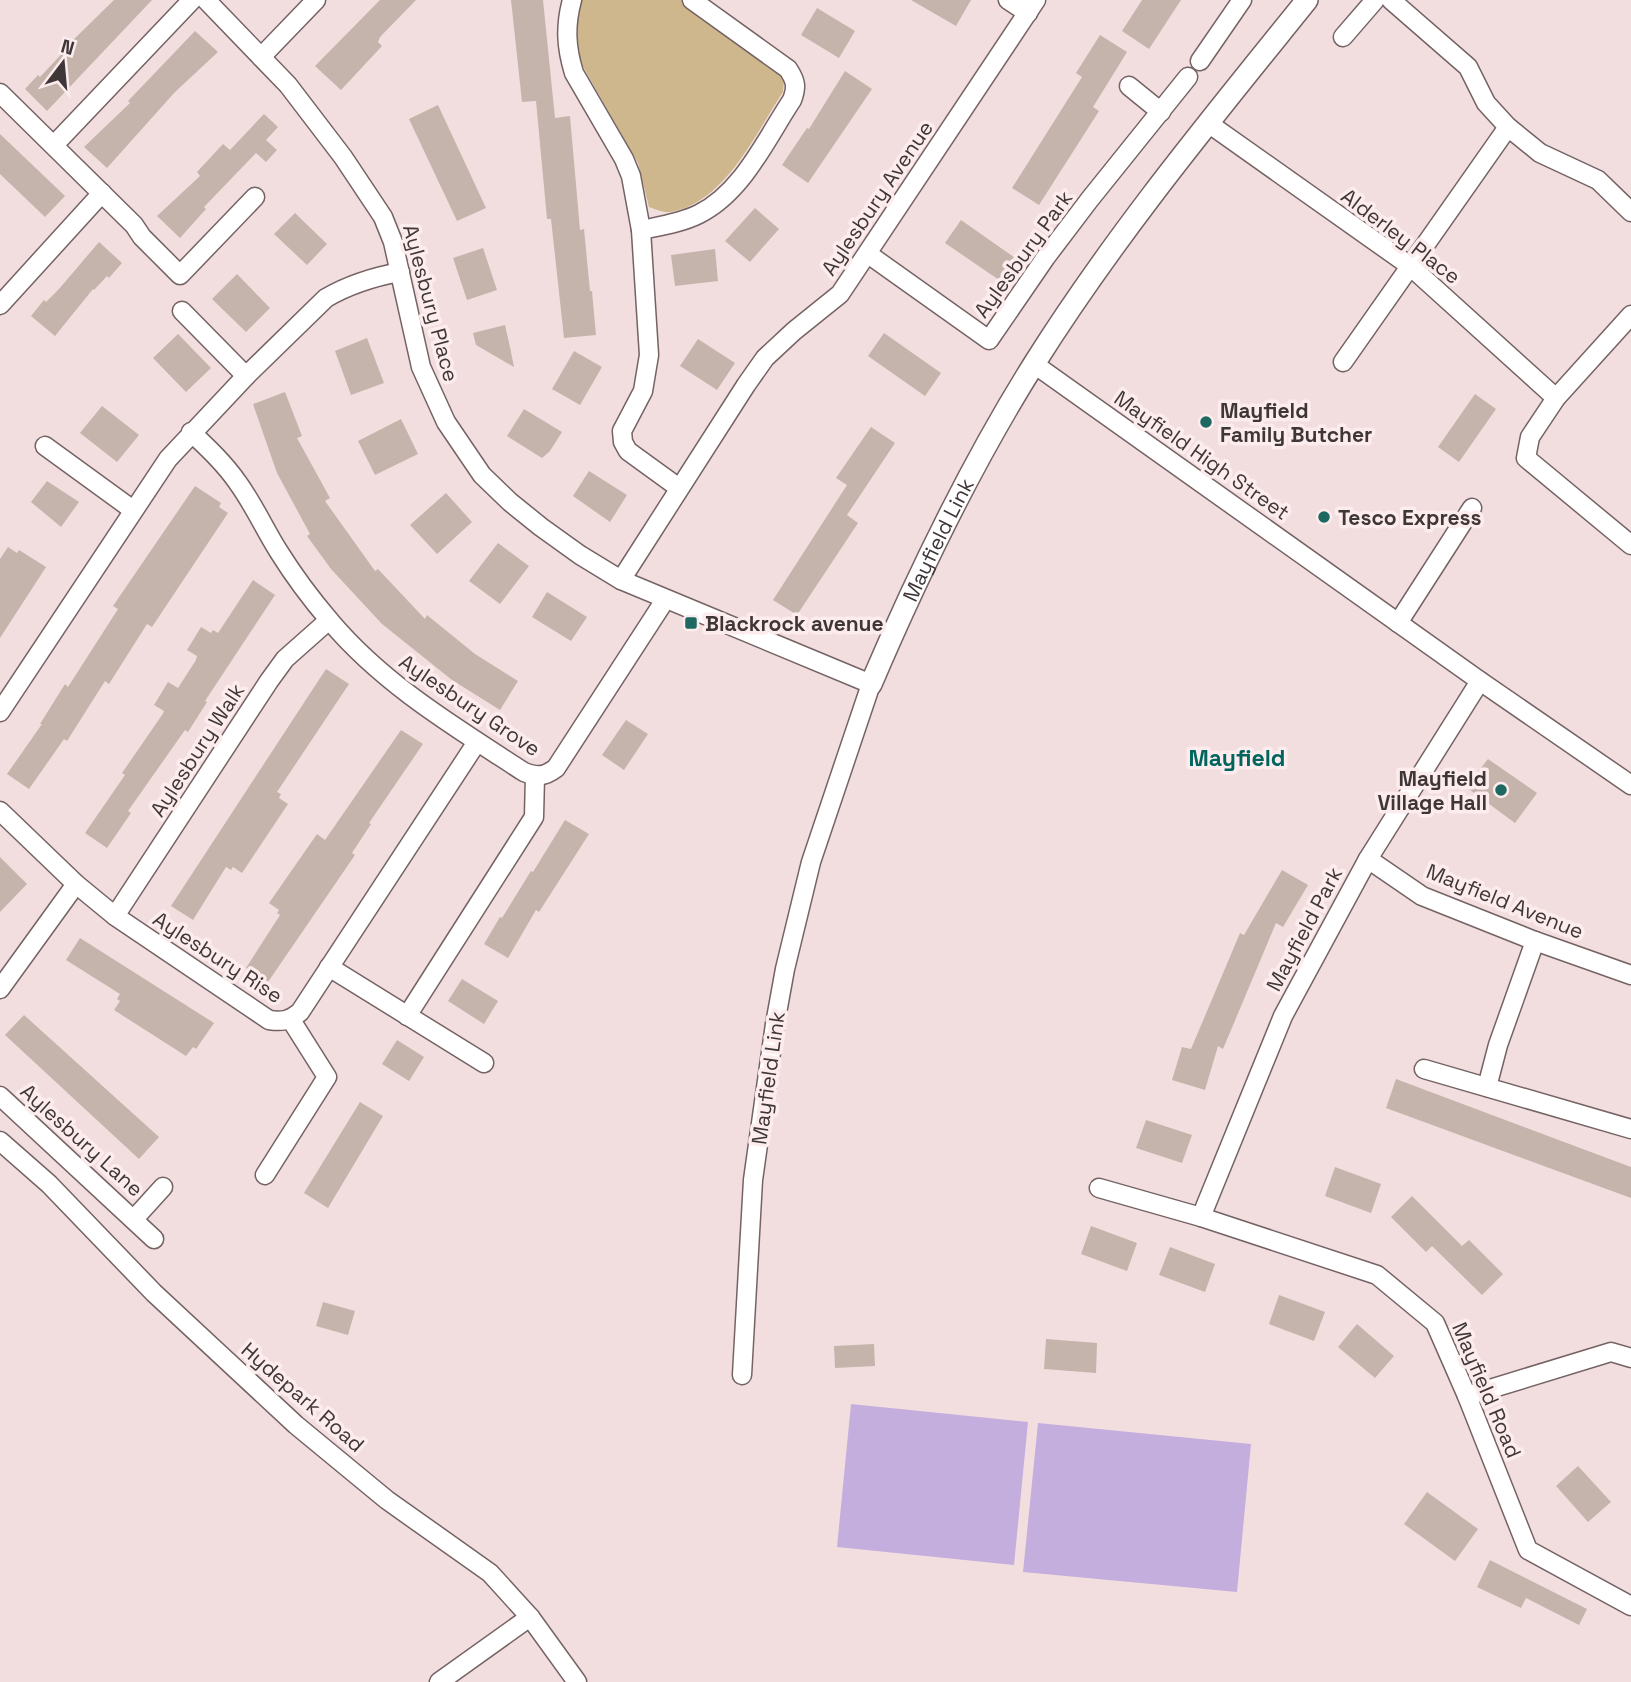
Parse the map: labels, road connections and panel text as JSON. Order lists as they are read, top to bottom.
{
  "streets": {
    "street": [
      "Aylesbury Avenue",
      "Alderley Place",
      "Aylesbury Park",
      "Aylesbury Place",
      "Mayfield High Street",
      "Mayfield Link",
      "Aylesbury Grove",
      "Aylesbury Walk",
      "Mayfield Avenue",
      "Mayfield Park",
      "Aylesbury Rise",
      "Aylesbury Lane",
      "Mayfield Road",
      "Hydepark Road"
    ]
  },
  "crossings": [
    ["Aylesbury Avenue", "Aylesbury Park"],
    ["Aylesbury Avenue", "Aylesbury Place"],
    ["Alderley Place", "Mayfield Link"],
    ["Aylesbury Place", "Mayfield Link"],
    ["Aylesbury Place", "Aylesbury Grove"],
    ["Mayfield High Street", "Mayfield Link"],
    ["Mayfield High Street", "Mayfield Park"],
    ["Aylesbury Grove", "Aylesbury Walk"],
    ["Aylesbury Grove", "Aylesbury Rise"],
    ["Aylesbury Walk", "Aylesbury Rise"],
    ["Mayfield Avenue", "Mayfield Park"],
    ["Mayfield Park", "Mayfield Road"]
  ],
  "districts": ["Mayfield"],
  "places": {
    "other": ["Mayfield Family Butcher", "Tesco Express", "Mayfield Village Hall"],
    "transit": ["Blackrock avenue"]
  },
  "north": "top"
}
